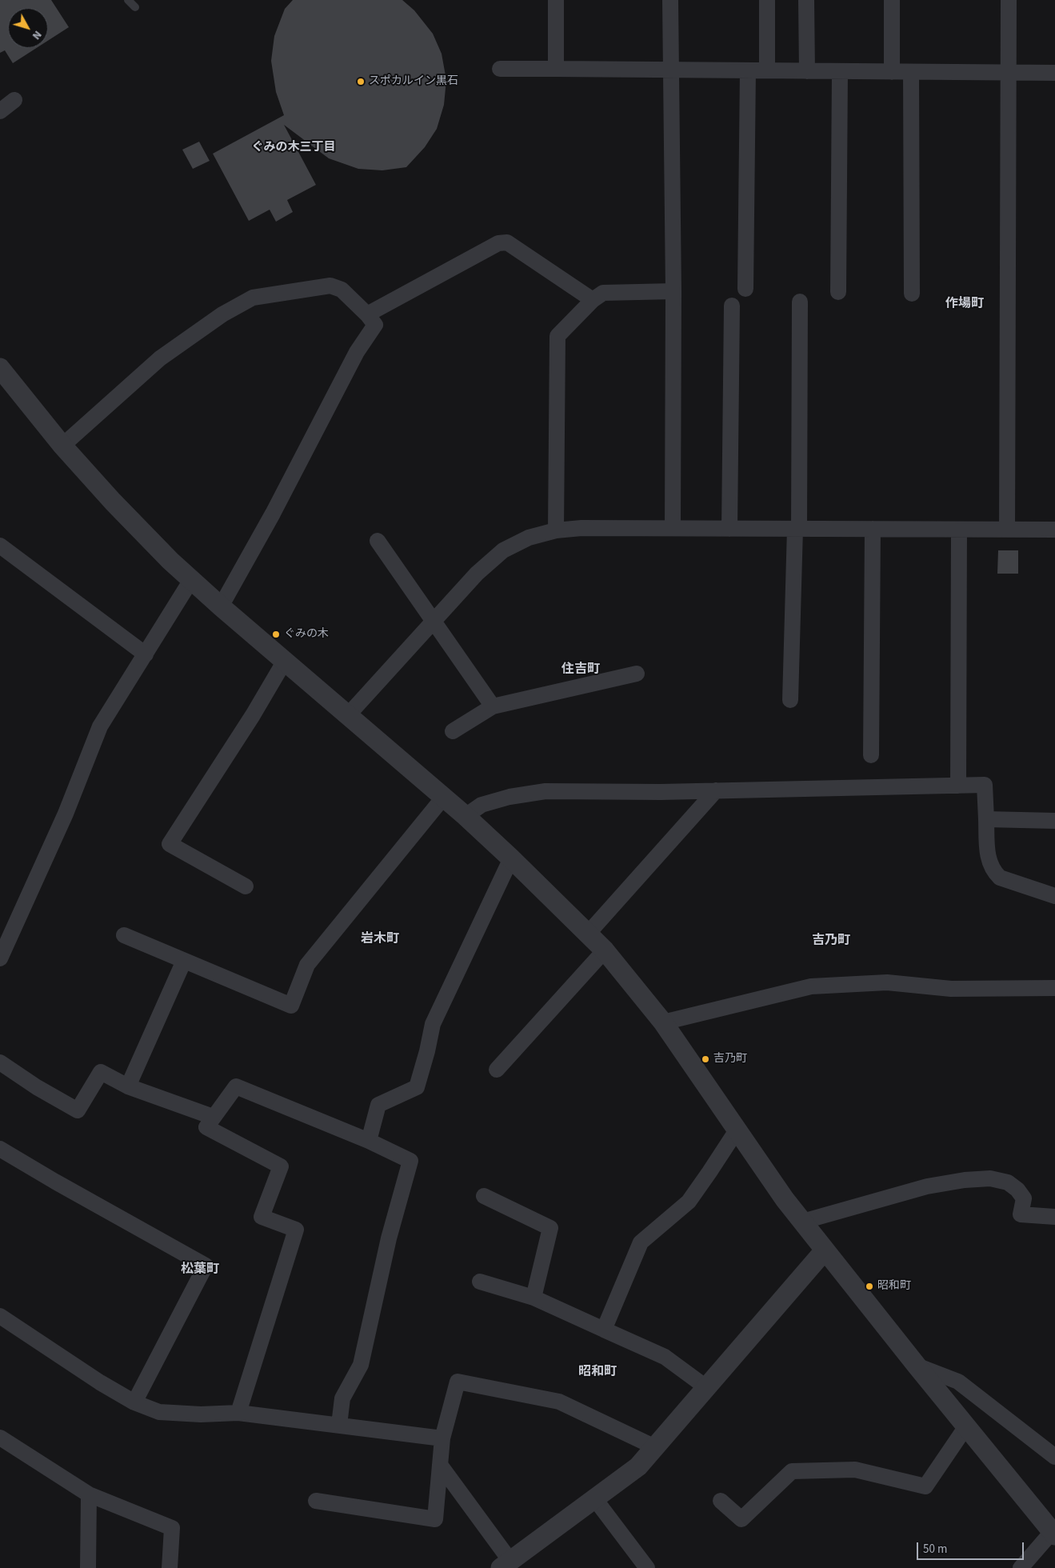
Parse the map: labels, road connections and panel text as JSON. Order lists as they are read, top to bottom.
{
  "districts": [
    "ぐみの木三丁目",
    "作場町",
    "住吉町",
    "岩木町",
    "吉乃町",
    "松葉町",
    "昭和町"
  ],
  "places": [
    "スポカルイン黒石",
    "ぐみの木",
    "吉乃町",
    "昭和町"
  ],
  "scale_bar": "50 m",
  "north": "bottom right"
}
